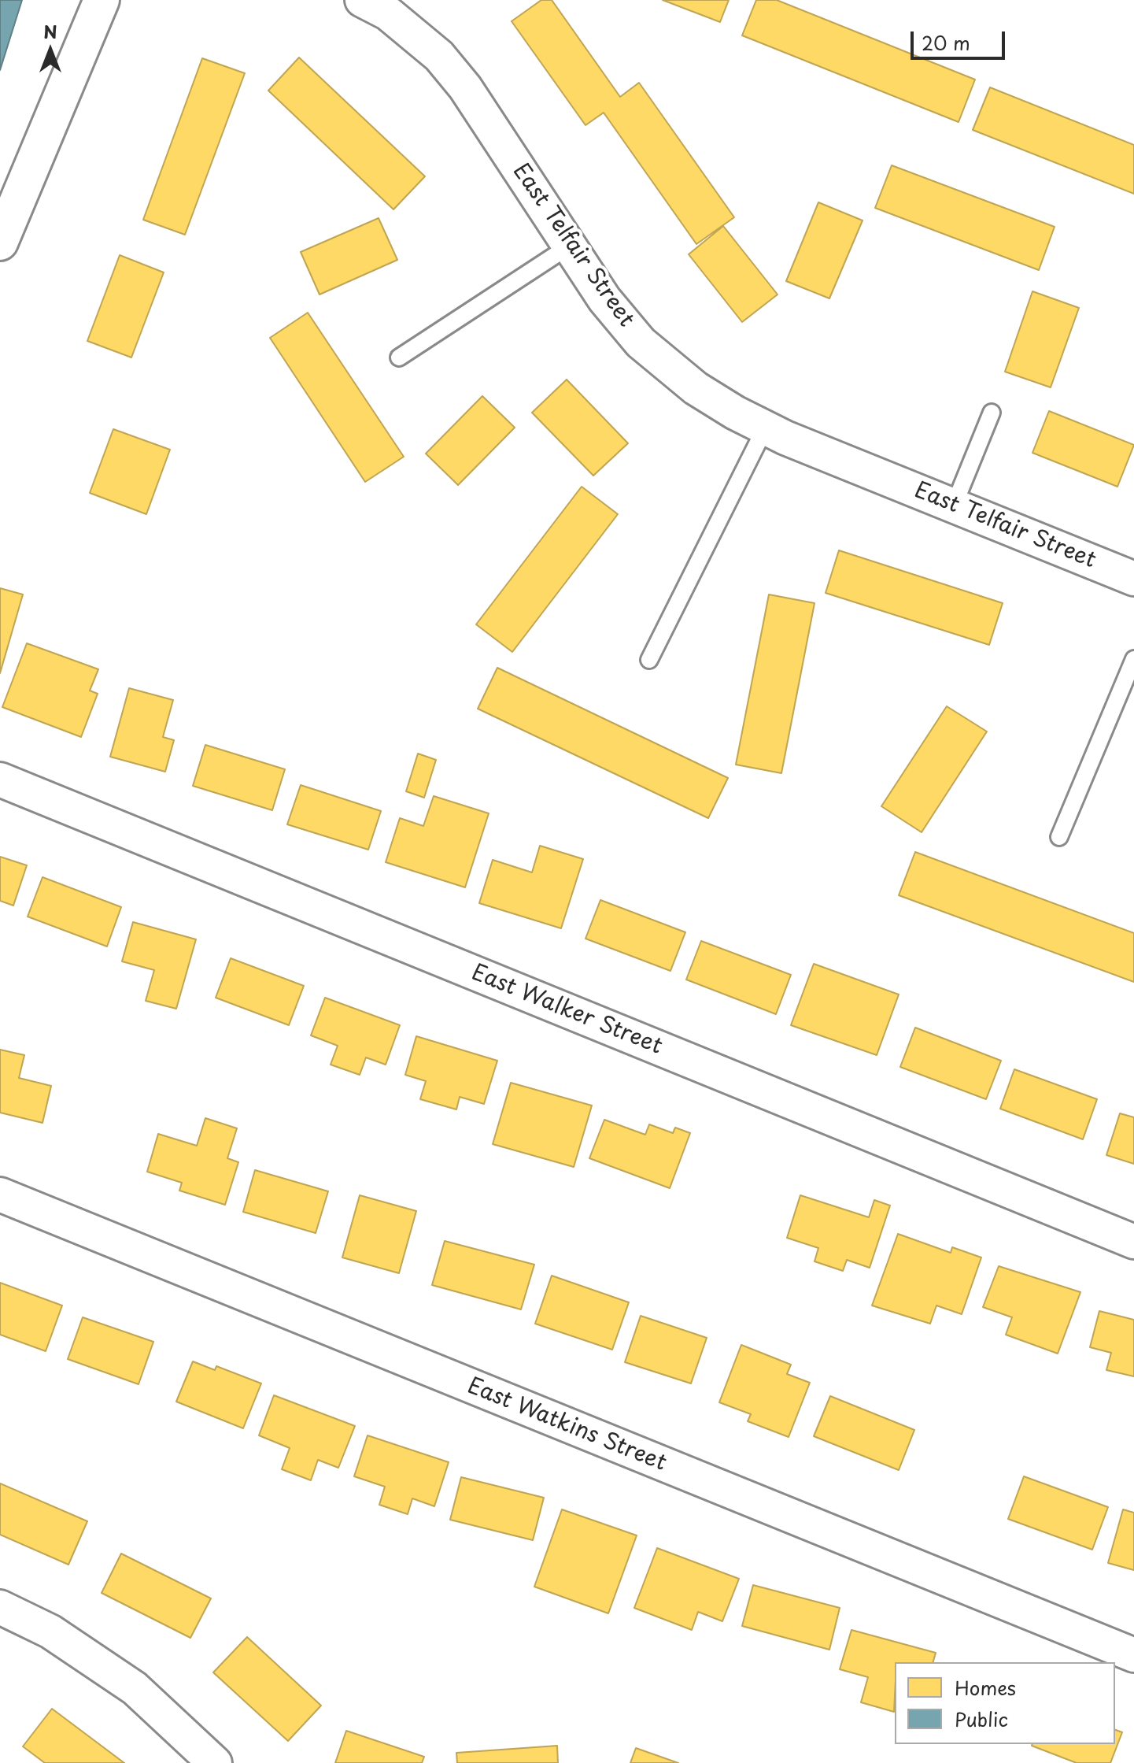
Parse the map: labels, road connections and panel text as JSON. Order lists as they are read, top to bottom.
{
  "streets": {
    "street": ["East Telfair Street", "East Walker Street", "East Watkins Street"]
  },
  "legend": ["Homes", "Public"],
  "scale_bar": "20 m",
  "north": "top"
}
